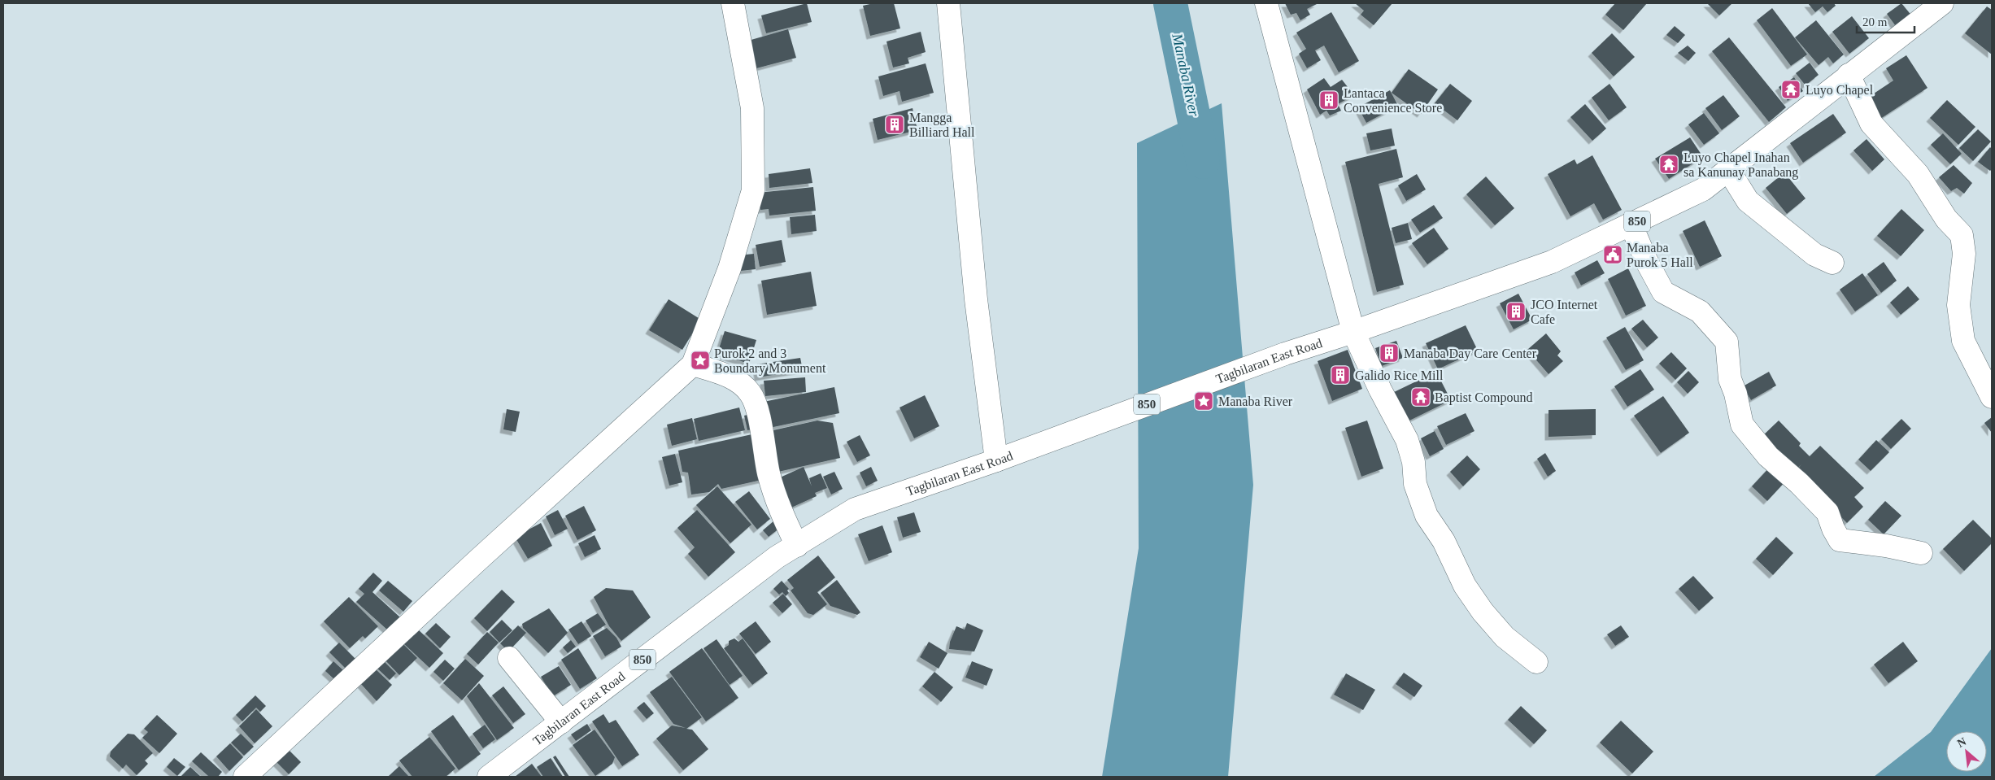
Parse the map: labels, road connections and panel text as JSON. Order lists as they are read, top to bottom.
{
  "streets": {
    "street": ["850", "Tagbilaran East Road"]
  },
  "water": ["Manaba River"],
  "places": {
    "temple": ["Luyo Chapel", "Luyo Chapel Inahan sa Kanunay Panabang", "Baptist Compound"],
    "building": [
      "Lantaca Convenience Store",
      "Mangga Billiard Hall",
      "JCO Internet Cafe",
      "Manaba Day Care Center",
      "Galido Rice Mill"
    ],
    "public building": ["Manaba Purok 5 Hall"],
    "place": ["Purok 2 and 3 Boundary Monument", "Manaba River"]
  },
  "scale_bar": "20 m",
  "north": "top left"
}
